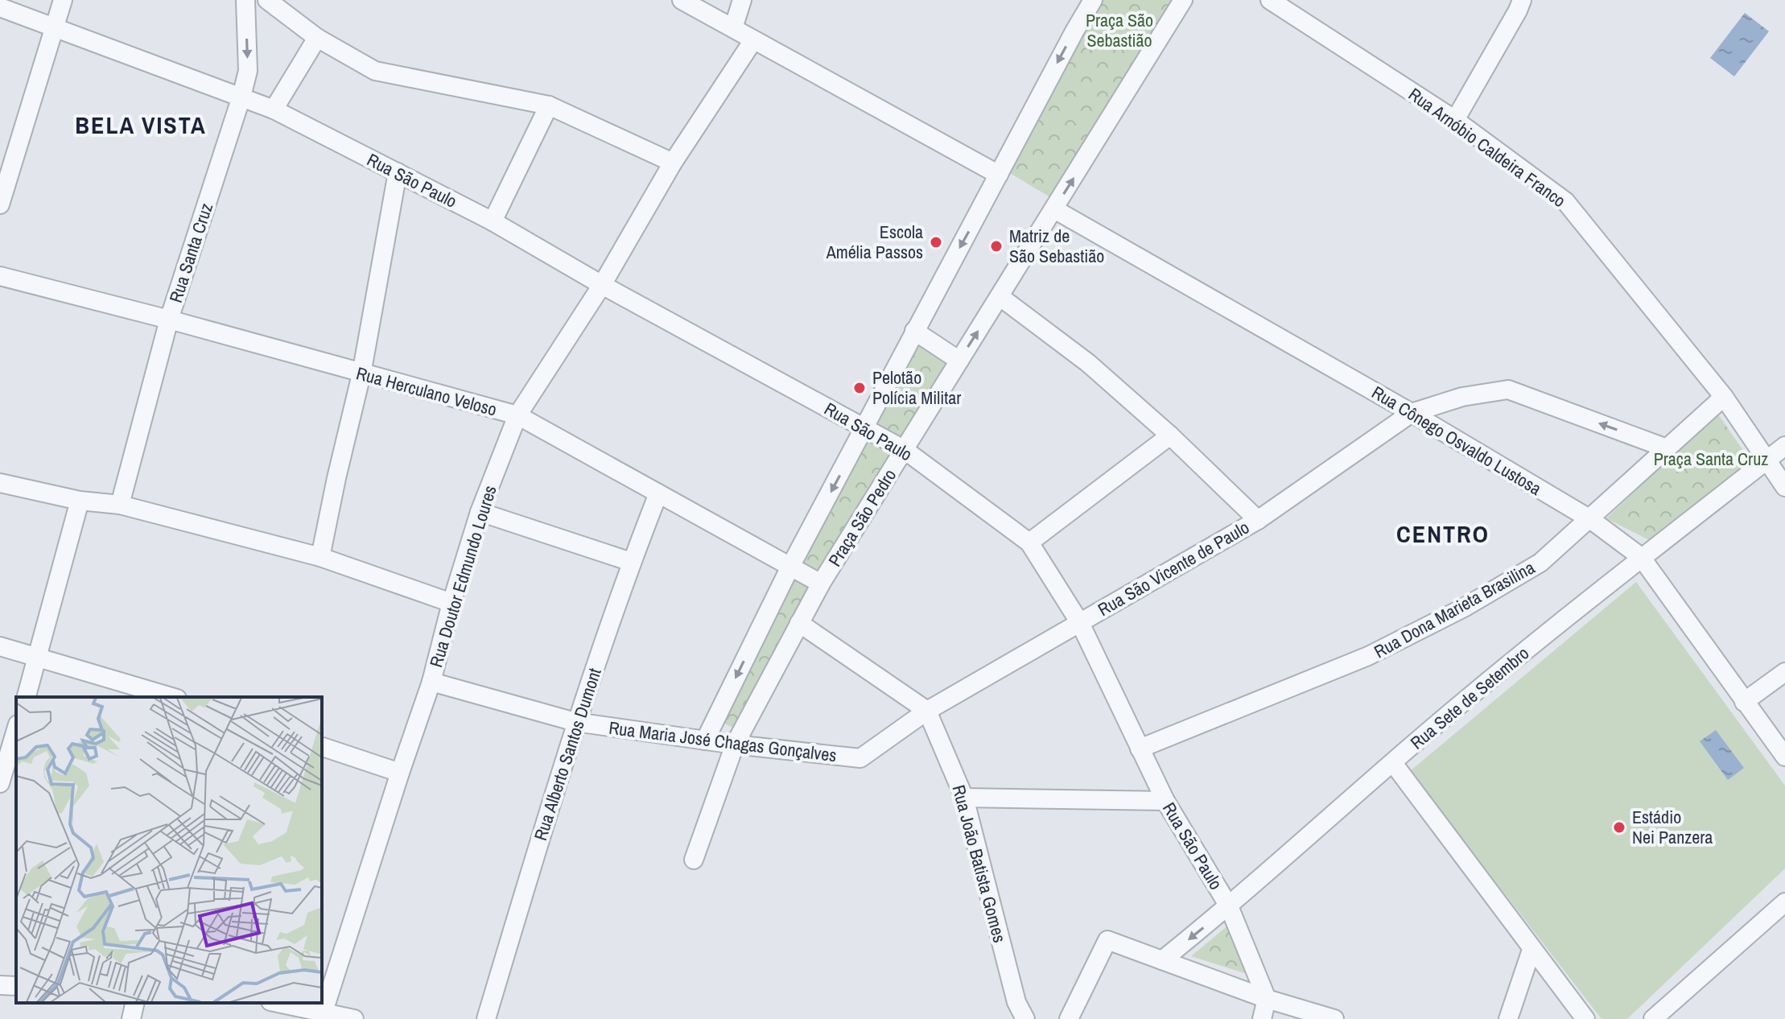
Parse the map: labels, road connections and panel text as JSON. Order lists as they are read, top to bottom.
{
  "streets": {
    "street": [
      "Rua Arnóbio Caldeira Franco",
      "Rua São Paulo",
      "Rua Santa Cruz",
      "Rua Herculano Veloso",
      "Rua Cônego Osvaldo Lustosa",
      "Praça São Pedro",
      "Rua São Vicente de Paulo",
      "Rua Doutor Edmundo Loures",
      "Rua Dona Marieta Brasilina",
      "Rua Sete de Setembro",
      "Rua Maria José Chagas Gonçalves",
      "Rua Alberto Santos Dumont",
      "Rua João Batista Gomes"
    ]
  },
  "crossings": [
    ["Rua Arnóbio Caldeira Franco", "Rua Dona Marieta Brasilina"],
    ["Rua Arnóbio Caldeira Franco", "Rua Sete de Setembro"],
    ["Rua São Paulo", "Rua Santa Cruz"],
    ["Rua São Paulo", "Praça São Pedro"],
    ["Rua São Paulo", "Rua São Vicente de Paulo"],
    ["Rua São Paulo", "Rua Doutor Edmundo Loures"],
    ["Rua São Paulo", "Rua Dona Marieta Brasilina"],
    ["Rua São Paulo", "Rua Sete de Setembro"],
    ["Rua Santa Cruz", "Rua Herculano Veloso"],
    ["Rua Herculano Veloso", "Praça São Pedro"],
    ["Rua Herculano Veloso", "Rua Doutor Edmundo Loures"],
    ["Rua Herculano Veloso", "Rua Alberto Santos Dumont"],
    ["Rua Cônego Osvaldo Lustosa", "Rua São Vicente de Paulo"],
    ["Rua Cônego Osvaldo Lustosa", "Rua Dona Marieta Brasilina"],
    ["Rua Cônego Osvaldo Lustosa", "Rua Sete de Setembro"],
    ["Praça São Pedro", "Rua Maria José Chagas Gonçalves"],
    ["Rua São Vicente de Paulo", "Rua Dona Marieta Brasilina"],
    ["Rua São Vicente de Paulo", "Rua Maria José Chagas Gonçalves"],
    ["Rua São Vicente de Paulo", "Rua João Batista Gomes"],
    ["Rua Doutor Edmundo Loures", "Rua Maria José Chagas Gonçalves"],
    ["Rua Maria José Chagas Gonçalves", "Rua Alberto Santos Dumont"],
    ["Rua Maria José Chagas Gonçalves", "Rua João Batista Gomes"]
  ],
  "districts": ["BELA VISTA", "CENTRO"],
  "parks": ["Praça São Sebastião", "Praça Santa Cruz"],
  "places": [
    "Escola Amélia Passos",
    "Matriz de São Sebastião",
    "Pelotão Polícia Militar",
    "Estádio Nei Panzera"
  ]
}
